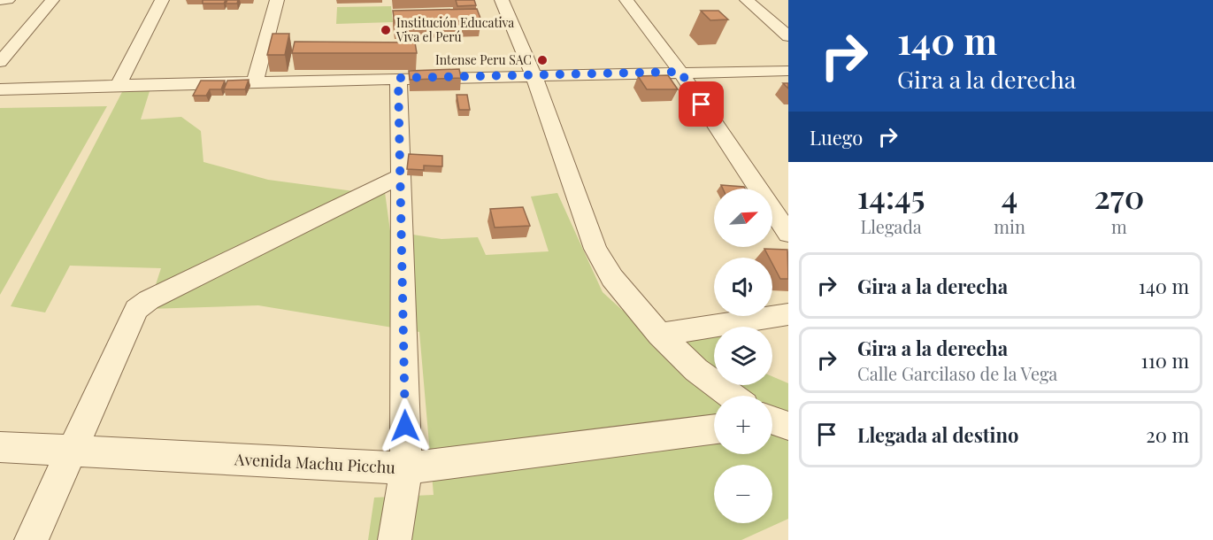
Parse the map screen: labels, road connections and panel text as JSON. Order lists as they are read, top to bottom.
{
  "streets": {
    "street": ["Avenida Machu Picchu"]
  },
  "places": ["Institución Educativa Viva el Perú", "Intense Peru SAC"],
  "north": "top right",
  "page": {
    "turn": ["140 m", "Gira a la derecha"],
    "then": "Luego",
    "eta": [
      "14:45",
      "Llegada",
      "4",
      "min",
      "270",
      "m"
    ],
    "map_buttons": ["+", "−"],
    "list": [
      {
        "name": "Gira a la derecha",
        "value": "140 m"
      },
      {
        "name": "Gira a la derecha",
        "note": "Calle Garcilaso de la Vega",
        "value": "110 m"
      },
      {
        "name": "Llegada al destino",
        "value": "20 m"
      }
    ]
  }
}
